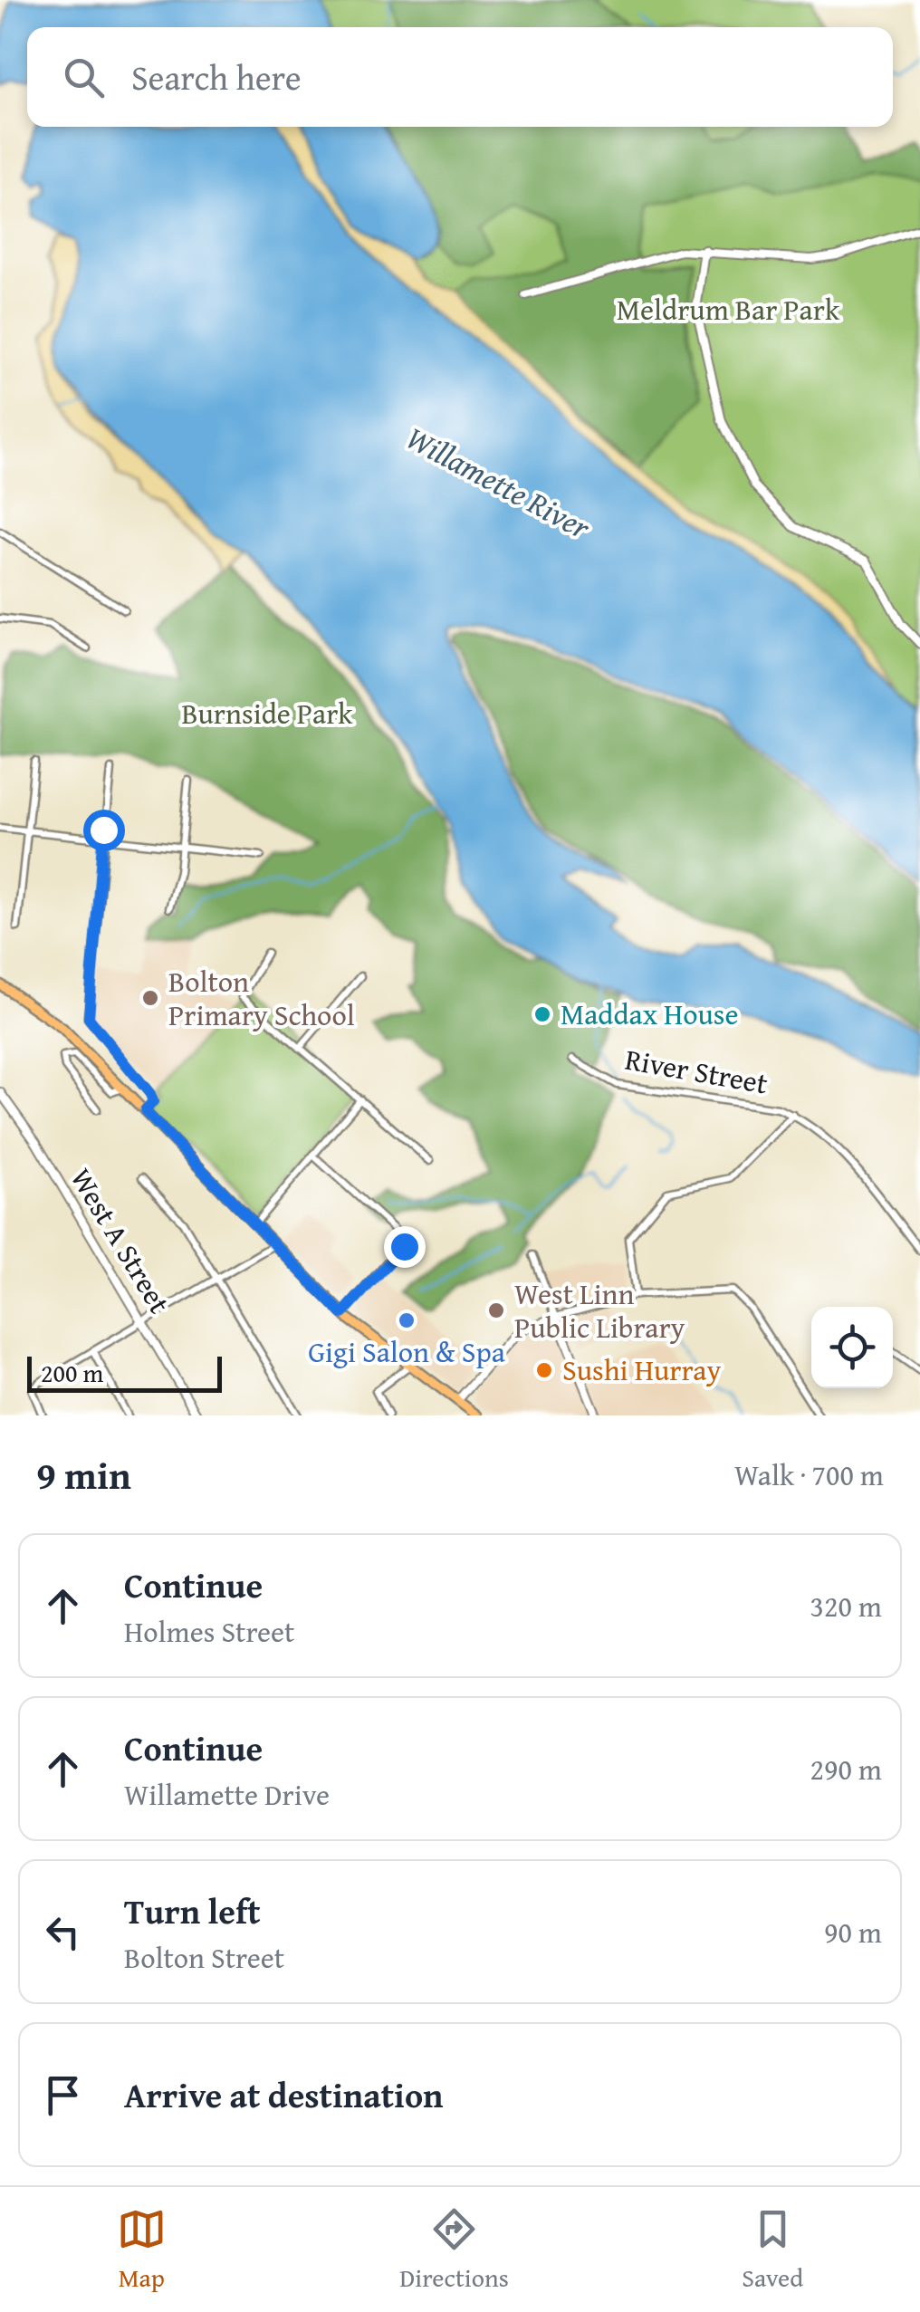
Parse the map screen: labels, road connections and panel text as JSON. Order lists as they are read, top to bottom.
{
  "streets": {
    "street": ["River Street", "West A Street"]
  },
  "water": ["Willamette River"],
  "parks": ["Meldrum Bar Park", "Burnside Park"],
  "places": [
    "Bolton Primary School",
    "Maddax House",
    "West Linn Public Library",
    "Gigi Salon & Spa",
    "Sushi Hurray"
  ],
  "scale_bar": "200 m",
  "page": {
    "search": "Search here",
    "scale": "200 m",
    "heading": ["9 min", "Walk · 700 m"],
    "list": [
      ["Continue", "Holmes Street", "320 m"],
      ["Continue", "Willamette Drive", "290 m"],
      ["Turn left", "Bolton Street", "90 m"],
      "Arrive at destination"
    ],
    "nav": ["Map", "Directions", "Saved"]
  }
}
